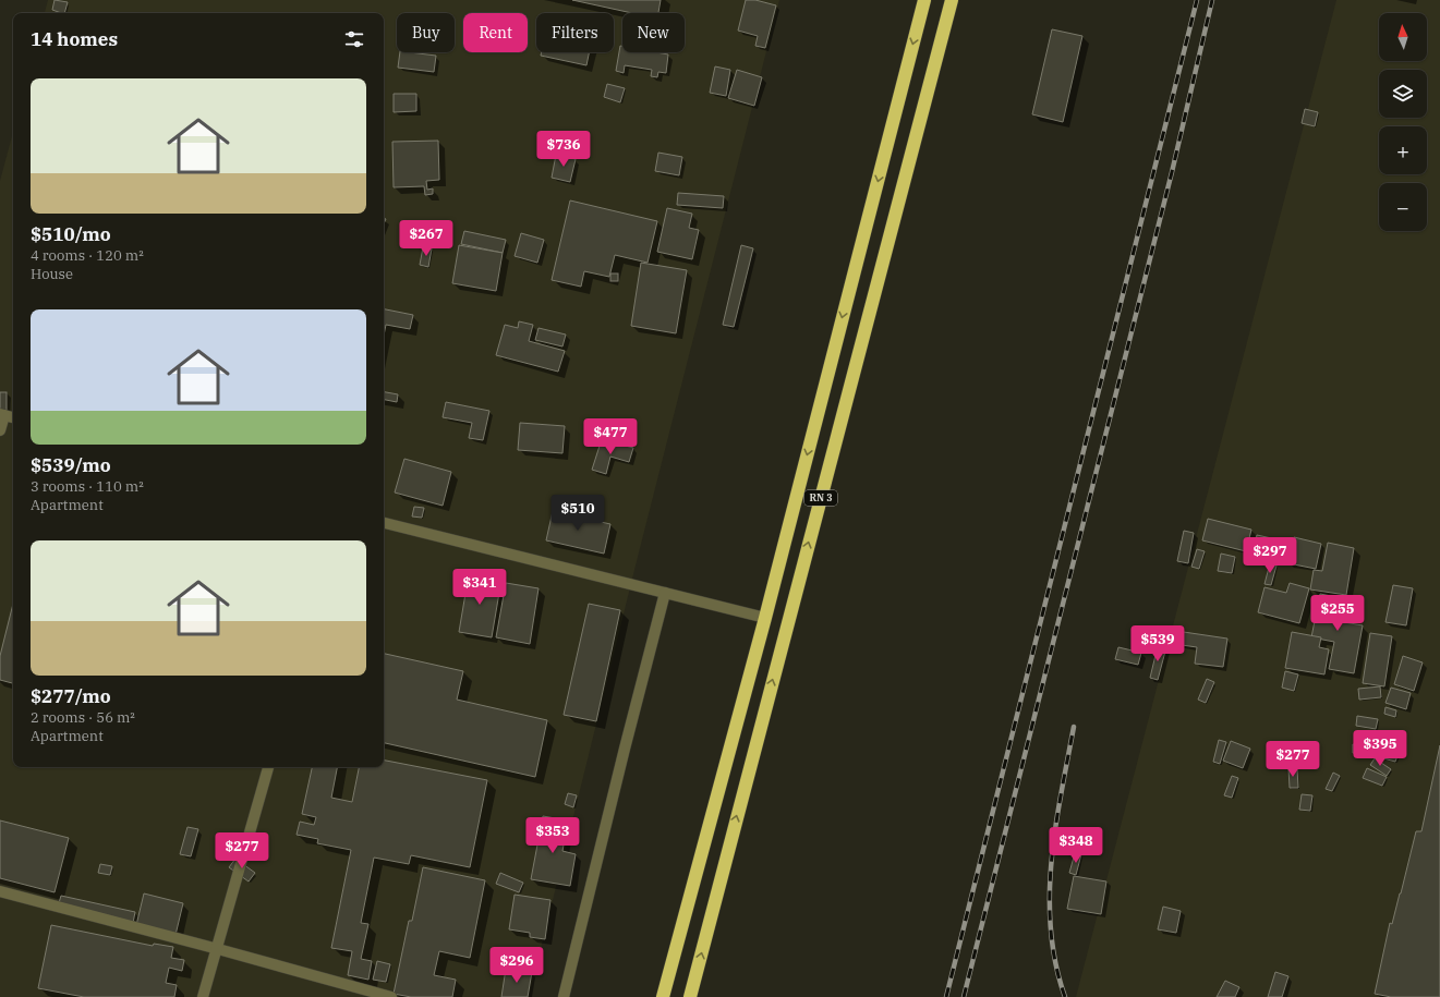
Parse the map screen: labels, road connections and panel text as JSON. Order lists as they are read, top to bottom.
{
  "streets": {
    "highway": ["RN 3"]
  },
  "north": "top",
  "page": {
    "map_buttons": ["+", "−"],
    "chip": [
      "Buy",
      "Rent",
      "Filters",
      "New"
    ],
    "heading": "14 homes",
    "list": [
      {
        "name": "$510/mo",
        "note": "4 rooms · 120 m² · House"
      },
      {
        "name": "$539/mo",
        "note": "3 rooms · 110 m² · Apartment"
      },
      {
        "name": "$277/mo",
        "note": "2 rooms · 56 m² · Apartment"
      }
    ],
    "price": [
      "$736",
      "$267",
      "$477",
      "$510",
      "$297",
      "$341",
      "$255",
      "$539",
      "$395",
      "$277",
      "$353",
      "$348",
      "$277",
      "$296"
    ]
  }
}
